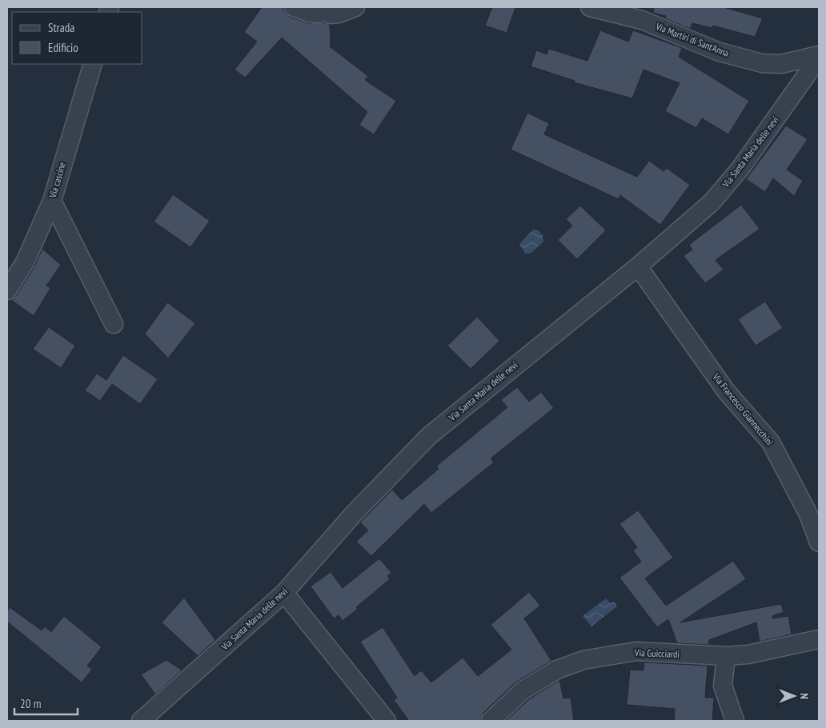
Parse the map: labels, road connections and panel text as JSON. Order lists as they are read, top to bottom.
{
  "streets": {
    "street": [
      "Via Martiri di Sant'Anna",
      "Via Santa Maria delle nevi",
      "Via cascine",
      "Via Francesco Giannecchini",
      "Via Guicciardi"
    ]
  },
  "crossings": [
    ["Via Martiri di Sant'Anna", "Via Santa Maria delle nevi"],
    ["Via Santa Maria delle nevi", "Via Francesco Giannecchini"]
  ],
  "legend": ["Strada", "Edificio"],
  "scale_bar": "20 m",
  "north": "right"
}
